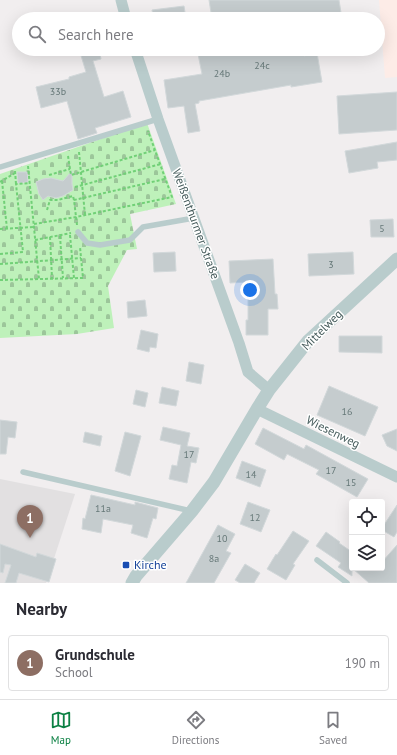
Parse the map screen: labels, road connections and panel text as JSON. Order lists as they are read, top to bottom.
{
  "streets": {
    "street": ["Weißenthurmer Straße", "Mittelweg", "Wiesenweg"]
  },
  "crossings": [
    ["Weißenthurmer Straße", "Mittelweg"],
    ["Mittelweg", "Wiesenweg"]
  ],
  "places": {
    "transit": ["Kirche"]
  },
  "house_numbers": [
    "24c",
    "24b",
    "33b",
    "5",
    "3",
    "16",
    "17",
    "17",
    "14",
    "15",
    "11a",
    "12",
    "10",
    "8a"
  ],
  "page": {
    "search": "Search here",
    "pins": "1",
    "heading": "Nearby",
    "list": [
      {
        "mark": "1",
        "name": "Grundschule",
        "note": "School",
        "value": "190 m"
      }
    ],
    "nav": ["Map", "Directions", "Saved"]
  }
}
